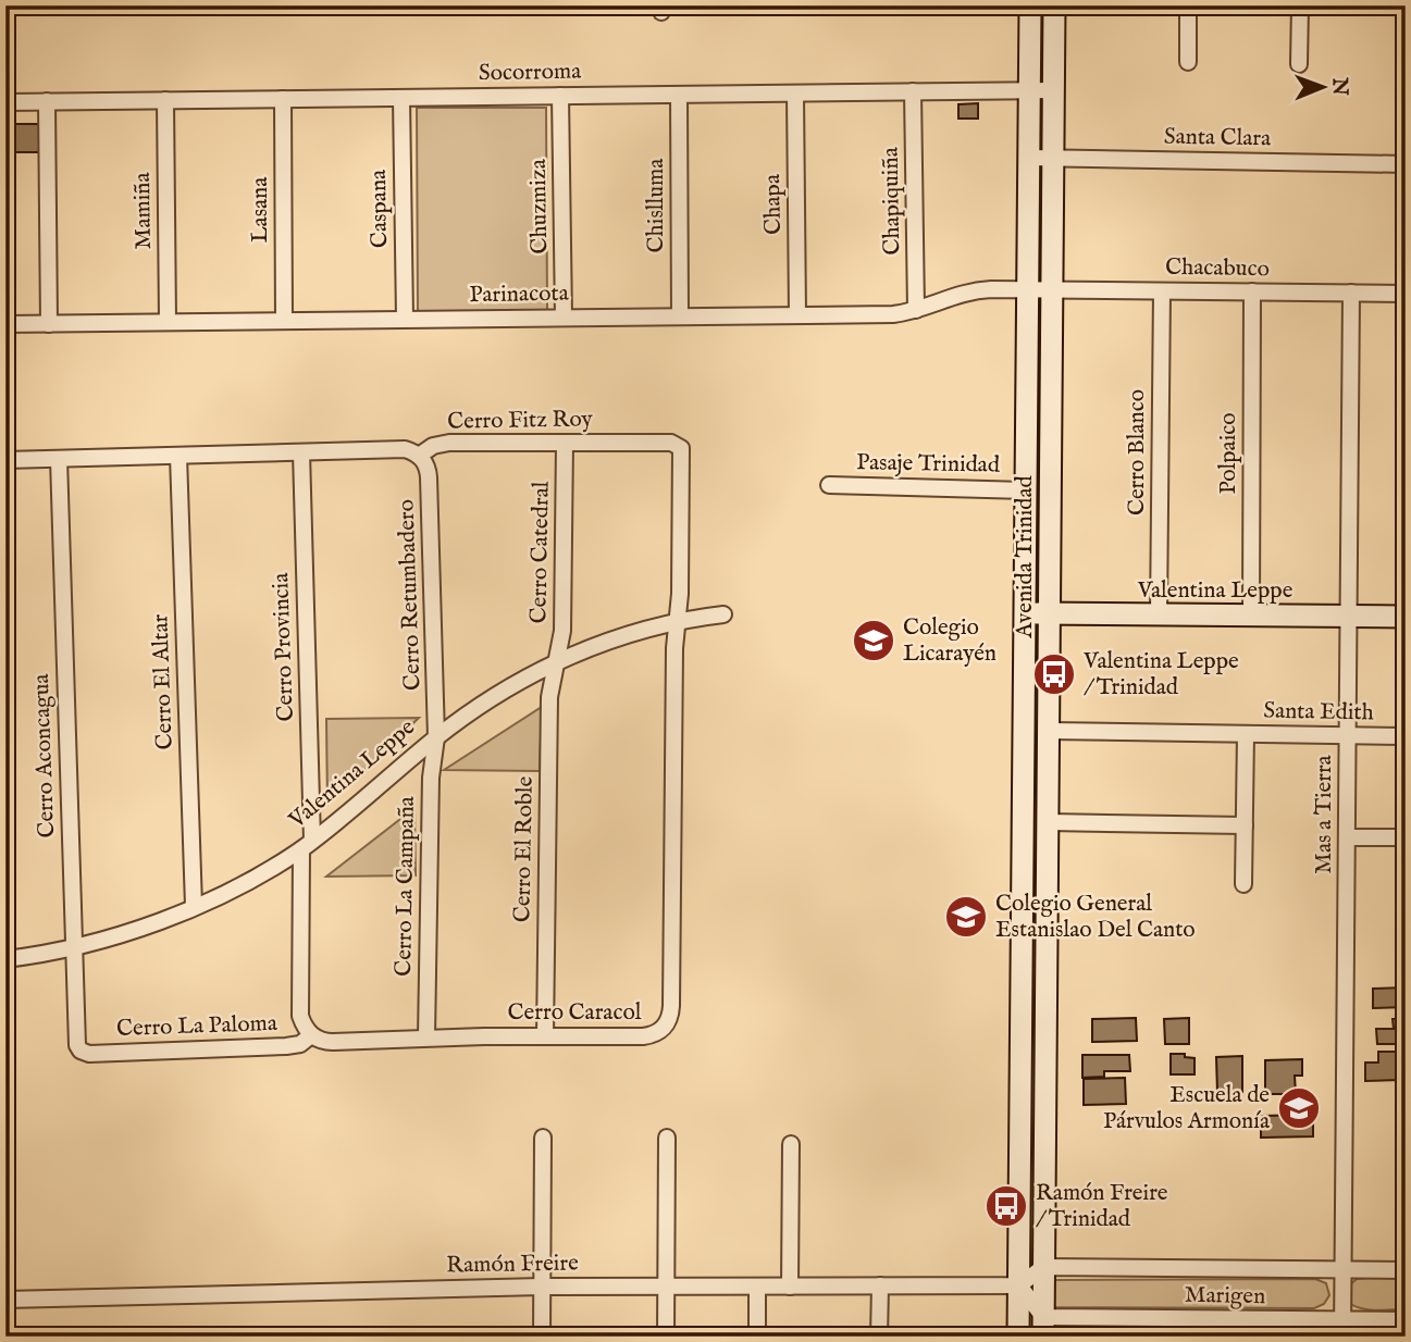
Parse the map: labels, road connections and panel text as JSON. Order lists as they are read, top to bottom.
{
  "streets": {
    "main road": ["Avenida Trinidad", "Valentina Leppe"],
    "street": [
      "Socorroma",
      "Santa Clara",
      "Chapiquiña",
      "Chapa",
      "Chislluma",
      "Chuzmiza",
      "Caspana",
      "Lasana",
      "Mamiña",
      "Chacabuco",
      "Parinacota",
      "Cerro Fitz Roy",
      "Cerro Blanco",
      "Polpaico",
      "Pasaje Trinidad",
      "Cerro Catedral",
      "Cerro Retumbadero",
      "Cerro Provincia",
      "Cerro El Altar",
      "Santa Edith",
      "Cerro Aconcagua",
      "Mas a Tierra",
      "Cerro El Roble",
      "Cerro La Campaña",
      "Cerro Caracol",
      "Cerro La Paloma",
      "Ramón Freire",
      "Marigen"
    ]
  },
  "crossings": [
    ["Socorroma", "Chapiquiña"],
    ["Socorroma", "Chapa"],
    ["Socorroma", "Chislluma"],
    ["Socorroma", "Chuzmiza"],
    ["Socorroma", "Caspana"],
    ["Socorroma", "Lasana"],
    ["Socorroma", "Mamiña"],
    ["Socorroma", "Avenida Trinidad"],
    ["Santa Clara", "Avenida Trinidad"],
    ["Chapiquiña", "Parinacota"],
    ["Chapa", "Parinacota"],
    ["Chislluma", "Parinacota"],
    ["Chuzmiza", "Parinacota"],
    ["Caspana", "Parinacota"],
    ["Lasana", "Parinacota"],
    ["Mamiña", "Parinacota"],
    ["Chacabuco", "Parinacota"],
    ["Chacabuco", "Cerro Blanco"],
    ["Chacabuco", "Polpaico"],
    ["Chacabuco", "Avenida Trinidad"],
    ["Chacabuco", "Mas a Tierra"],
    ["Parinacota", "Avenida Trinidad"],
    ["Cerro Fitz Roy", "Cerro Catedral"],
    ["Cerro Fitz Roy", "Valentina Leppe"],
    ["Cerro Fitz Roy", "Cerro Retumbadero"],
    ["Cerro Fitz Roy", "Cerro Provincia"],
    ["Cerro Fitz Roy", "Cerro El Altar"],
    ["Cerro Fitz Roy", "Cerro Aconcagua"],
    ["Cerro Fitz Roy", "Cerro Caracol"],
    ["Cerro Blanco", "Valentina Leppe"],
    ["Polpaico", "Valentina Leppe"],
    ["Pasaje Trinidad", "Avenida Trinidad"],
    ["Cerro Catedral", "Valentina Leppe"],
    ["Cerro Catedral", "Cerro El Roble"],
    ["Avenida Trinidad", "Valentina Leppe"],
    ["Avenida Trinidad", "Santa Edith"],
    ["Avenida Trinidad", "Ramón Freire"],
    ["Avenida Trinidad", "Marigen"],
    ["Valentina Leppe", "Cerro Retumbadero"],
    ["Valentina Leppe", "Cerro Provincia"],
    ["Valentina Leppe", "Cerro El Altar"],
    ["Valentina Leppe", "Cerro Aconcagua"],
    ["Valentina Leppe", "Mas a Tierra"],
    ["Valentina Leppe", "Cerro El Roble"],
    ["Valentina Leppe", "Cerro La Campaña"],
    ["Valentina Leppe", "Cerro Caracol"],
    ["Cerro Retumbadero", "Cerro La Campaña"],
    ["Santa Edith", "Mas a Tierra"],
    ["Cerro Aconcagua", "Cerro La Paloma"],
    ["Mas a Tierra", "Marigen"],
    ["Cerro El Roble", "Cerro Caracol"],
    ["Cerro La Campaña", "Cerro Caracol"],
    ["Cerro Caracol", "Cerro La Paloma"]
  ],
  "places": {
    "school or university": ["Colegio Licarayén", "Colegio General Estanislao Del Canto", "Escuela de Párvulos Armonía"],
    "bus stop": ["Valentina Leppe / Trinidad", "Ramón Freire / Trinidad"]
  },
  "north": "right"
}
